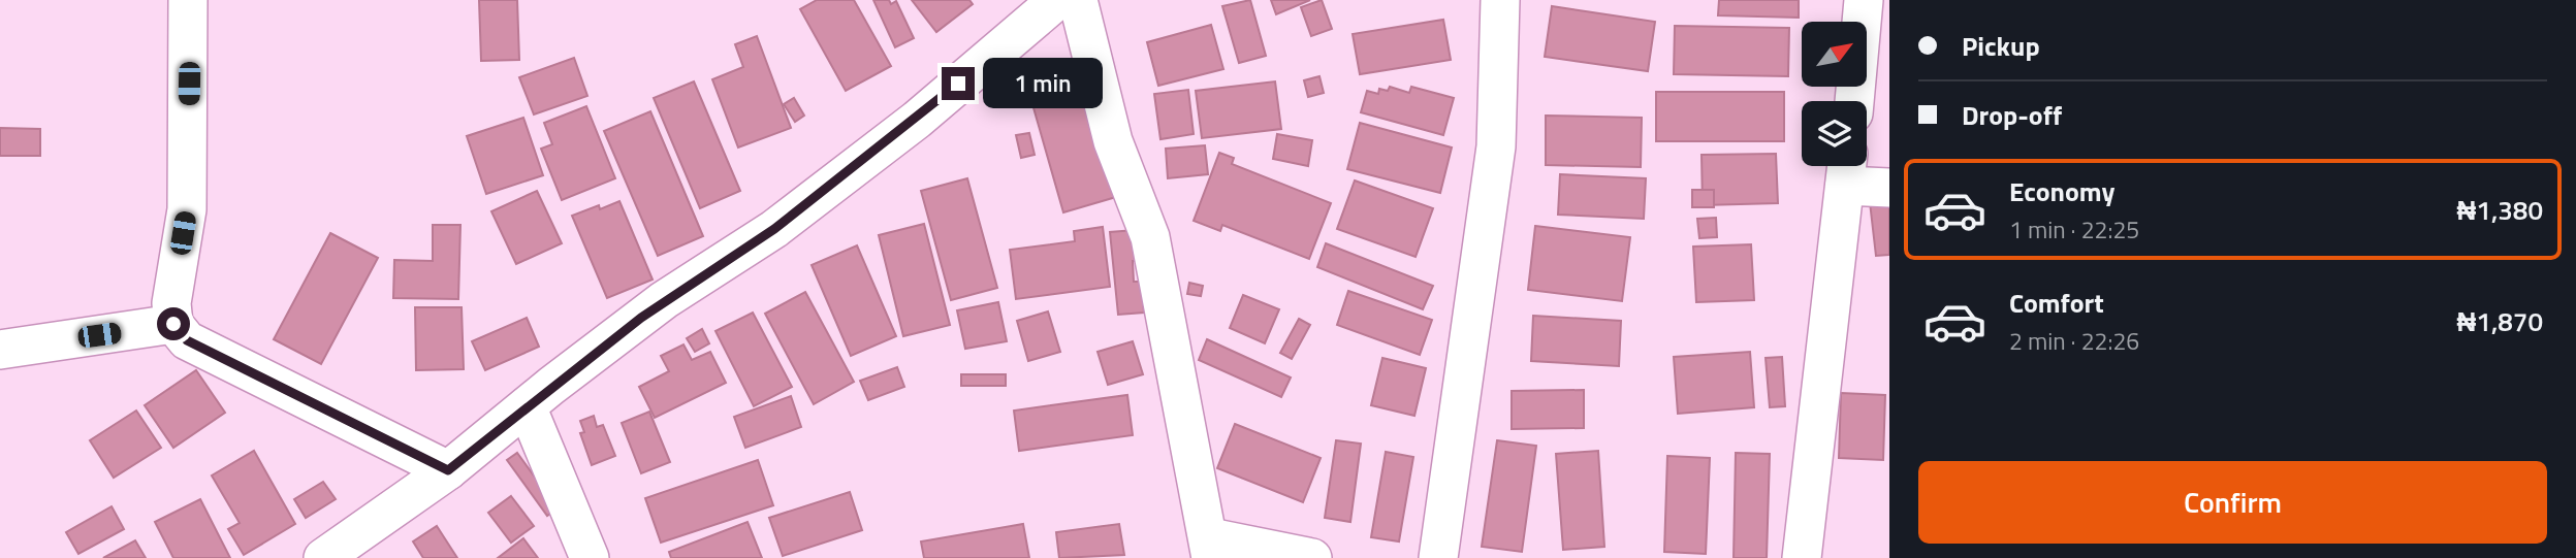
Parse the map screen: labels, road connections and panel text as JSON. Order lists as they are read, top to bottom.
{
  "north": "top right",
  "page": {
    "banner": ["Pickup", "Drop-off"],
    "bubble": "1 min",
    "list": [
      {
        "name": "Economy",
        "note": "1 min · 22:25",
        "value": "₦1,380"
      },
      {
        "name": "Comfort",
        "note": "2 min · 22:26",
        "value": "₦1,870"
      }
    ],
    "buttons": "Confirm"
  }
}
